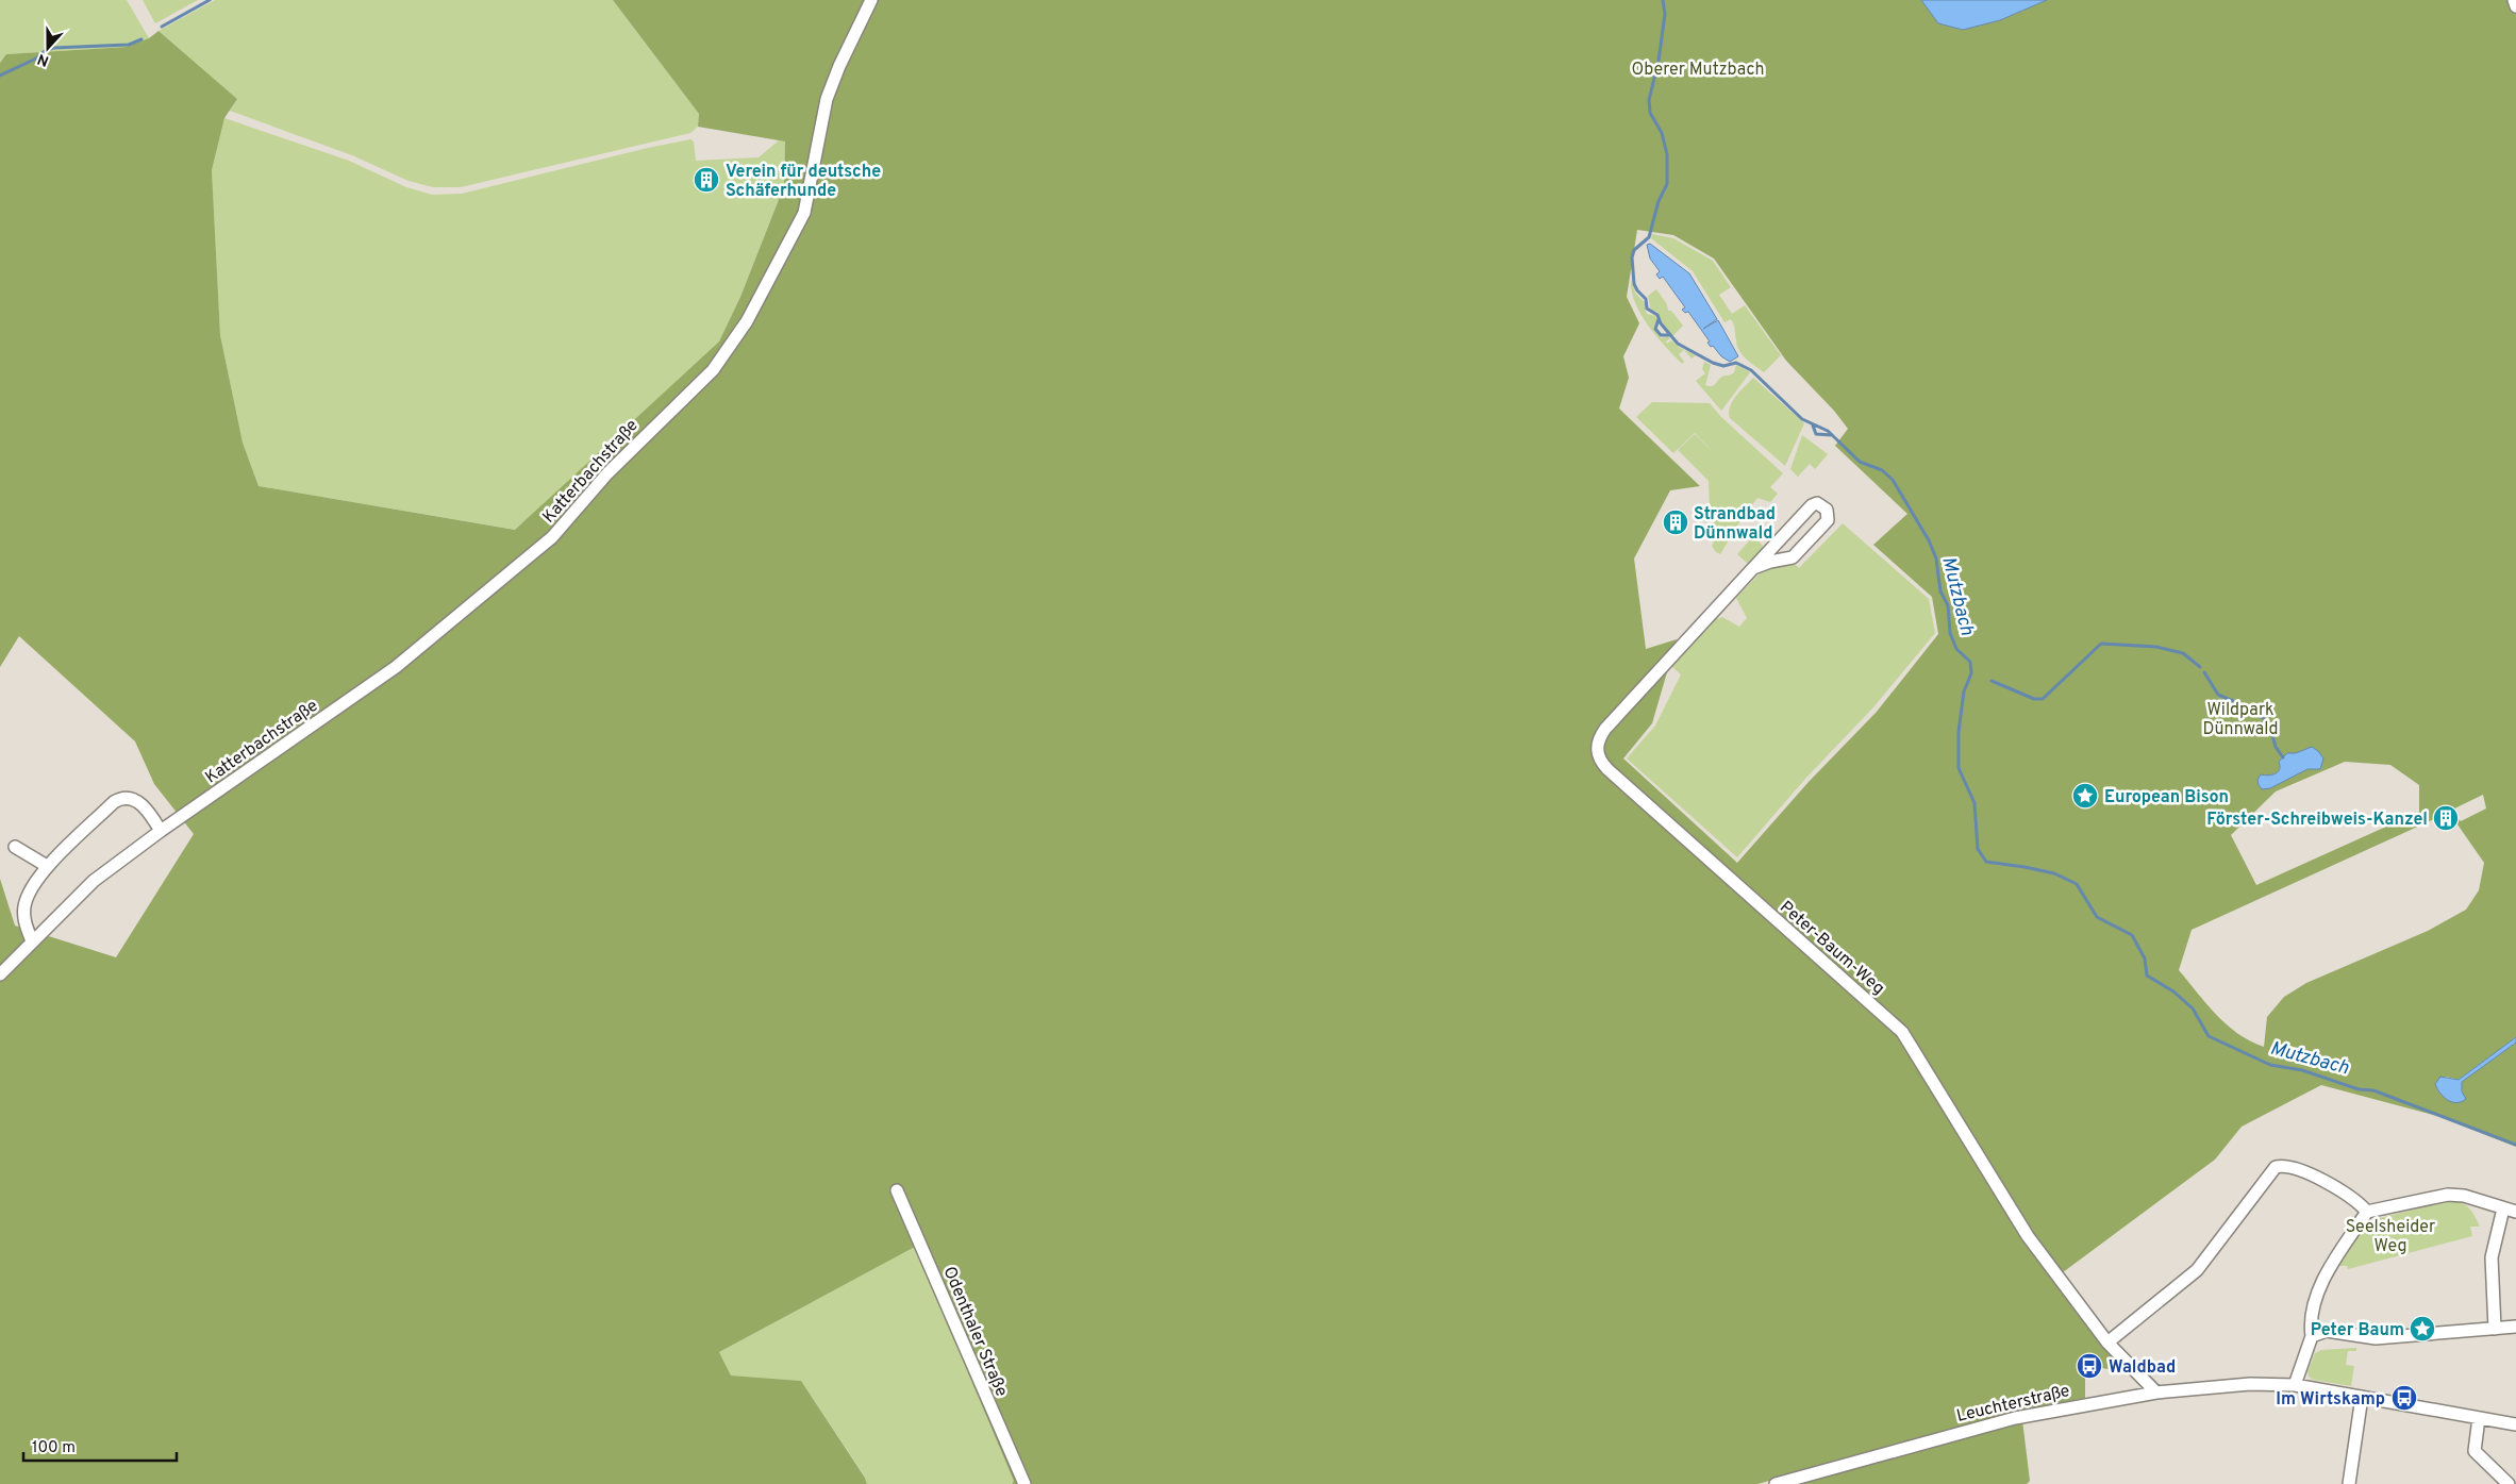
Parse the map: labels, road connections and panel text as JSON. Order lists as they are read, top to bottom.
{
  "streets": {
    "street": [
      "Katterbachstraße",
      "Peter-Baum-Weg",
      "Odenthaler Straße",
      "Leuchterstraße"
    ]
  },
  "crossings": [
    ["Peter-Baum-Weg", "Leuchterstraße"]
  ],
  "water": ["Mutzbach"],
  "parks": ["Oberer Mutzbach", "Wildpark Dünnwald", "Seelsheider Weg"],
  "places": {
    "building": ["Verein für deutsche Schäferhunde", "Strandbad Dünnwald", "Förster-Schreibweis-Kanzel"],
    "place": ["European Bison", "Peter Baum"],
    "bus stop": ["Waldbad", "Im Wirtskamp"]
  },
  "scale_bar": "100 m",
  "north": "bottom"
}
